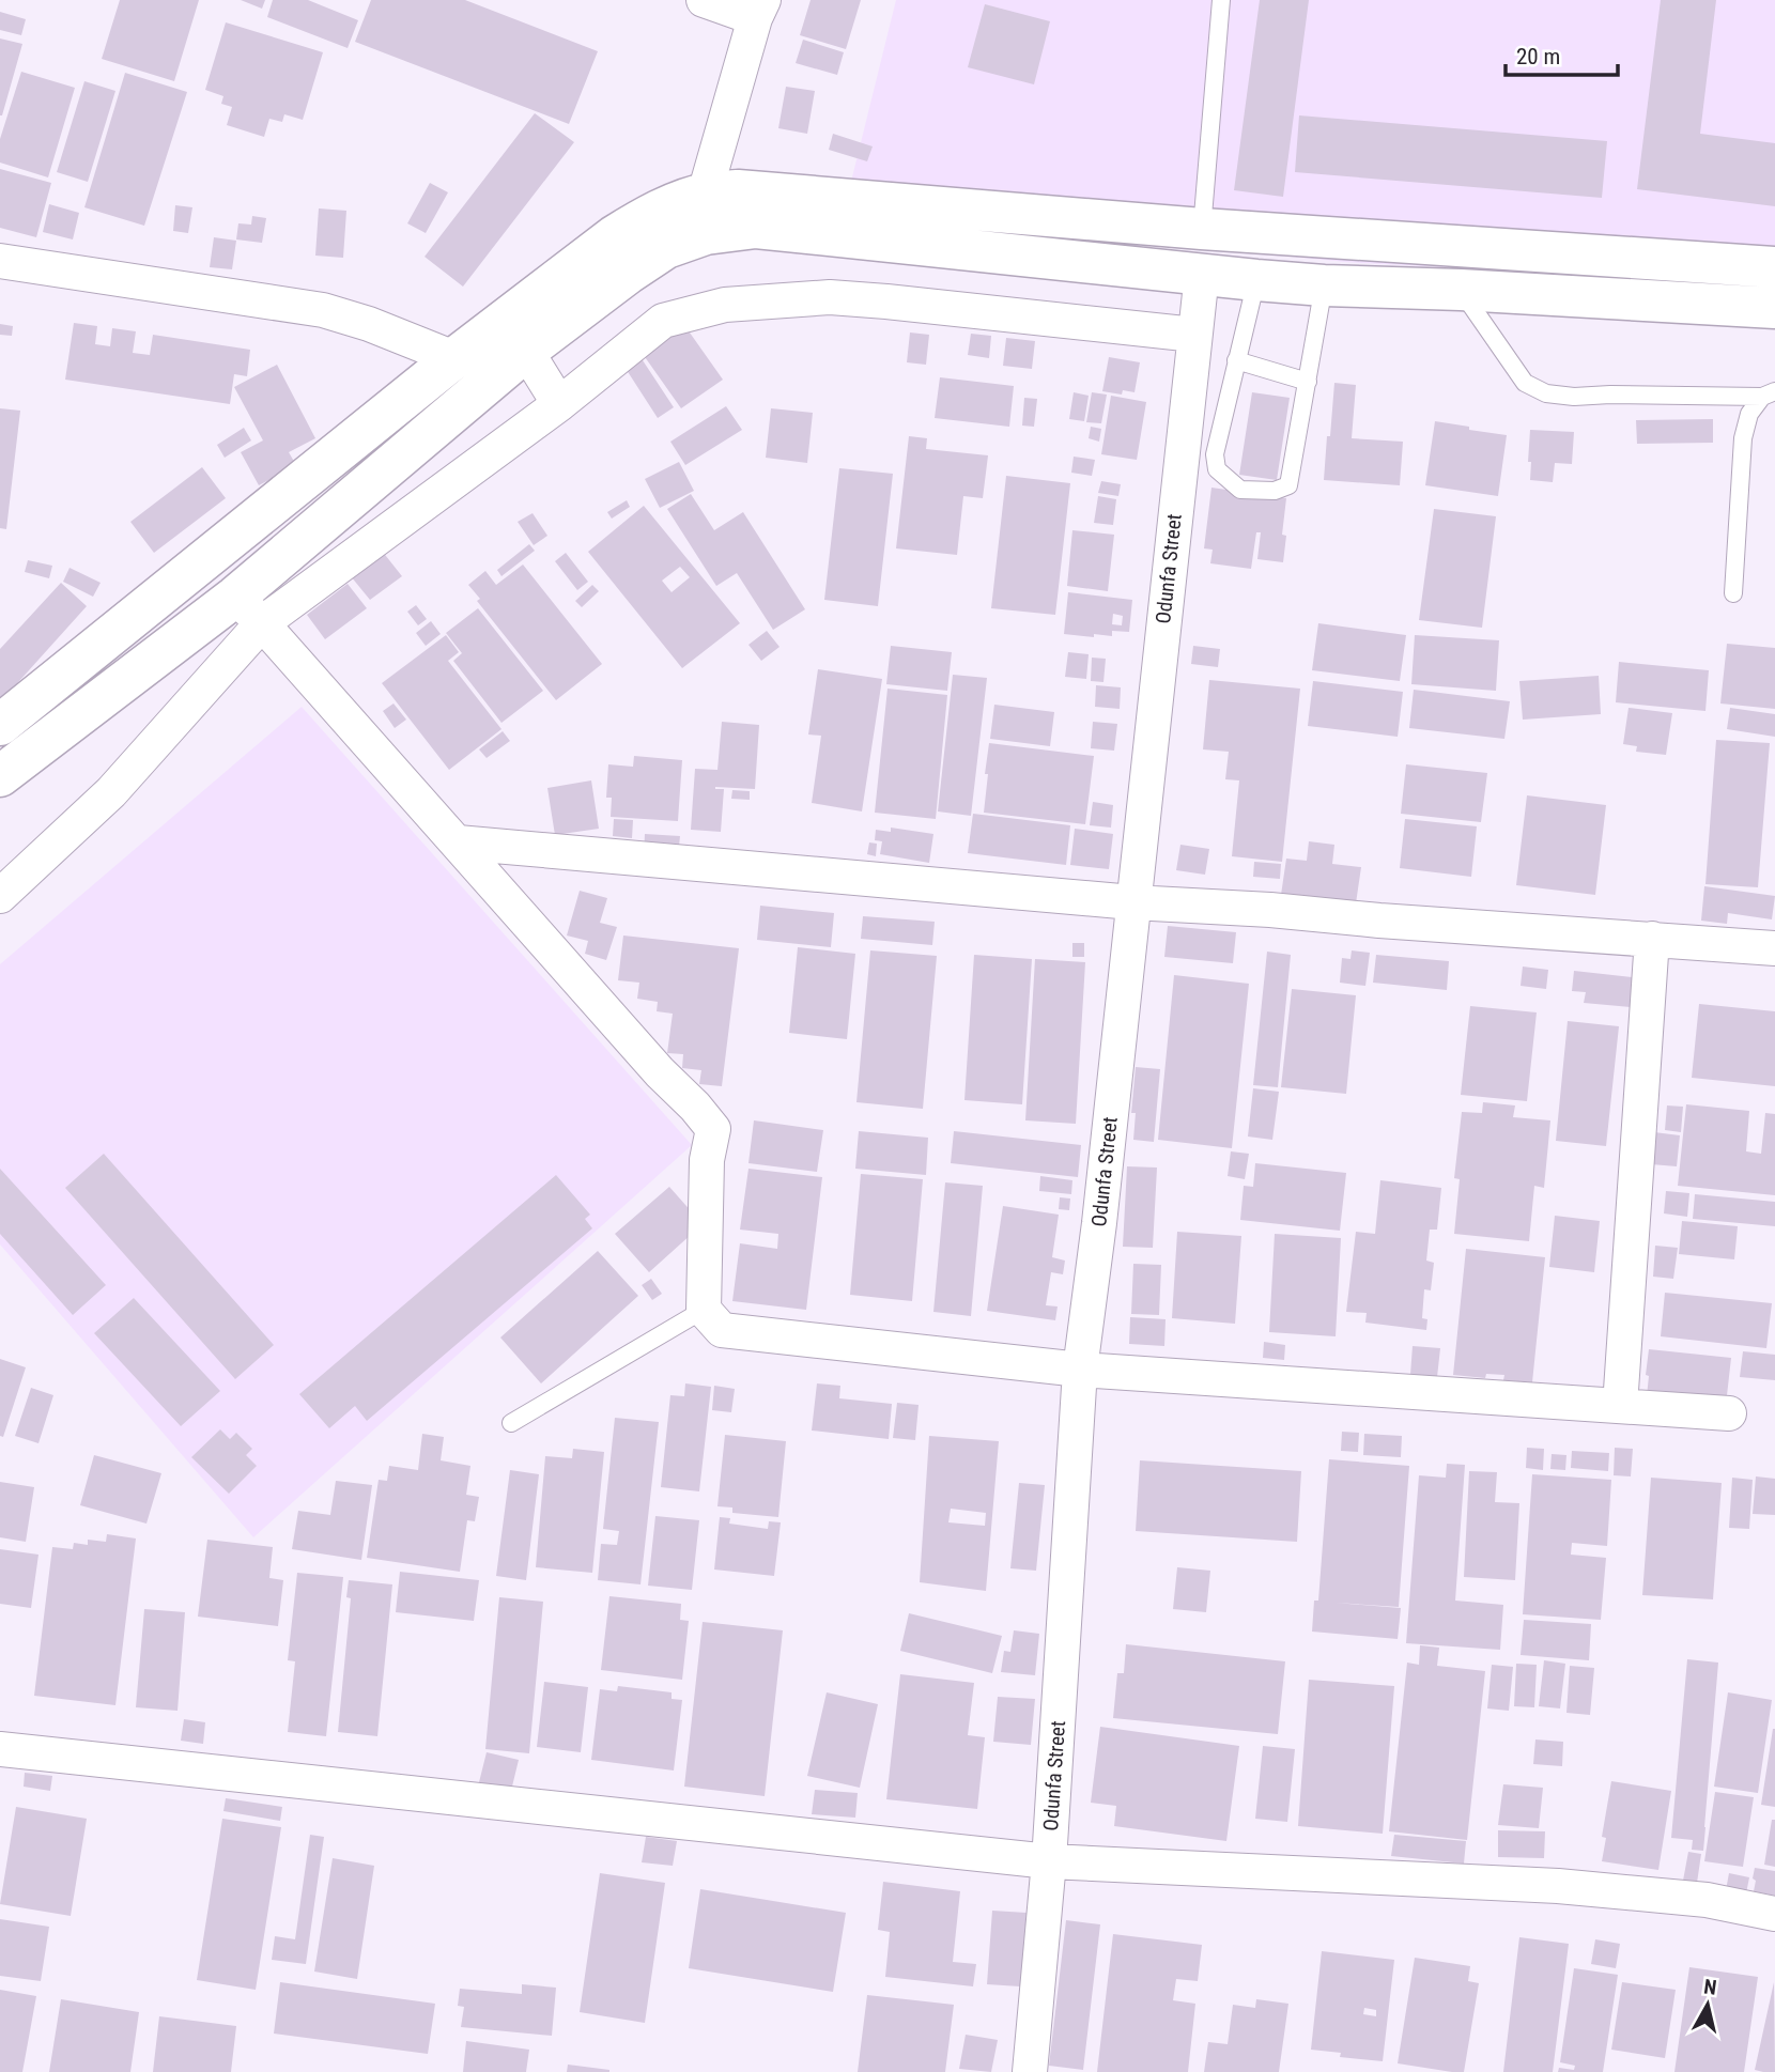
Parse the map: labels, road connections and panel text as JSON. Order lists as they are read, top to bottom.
{
  "streets": {
    "street": ["Odunfa Street"]
  },
  "scale_bar": "20 m",
  "north": "top"
}
